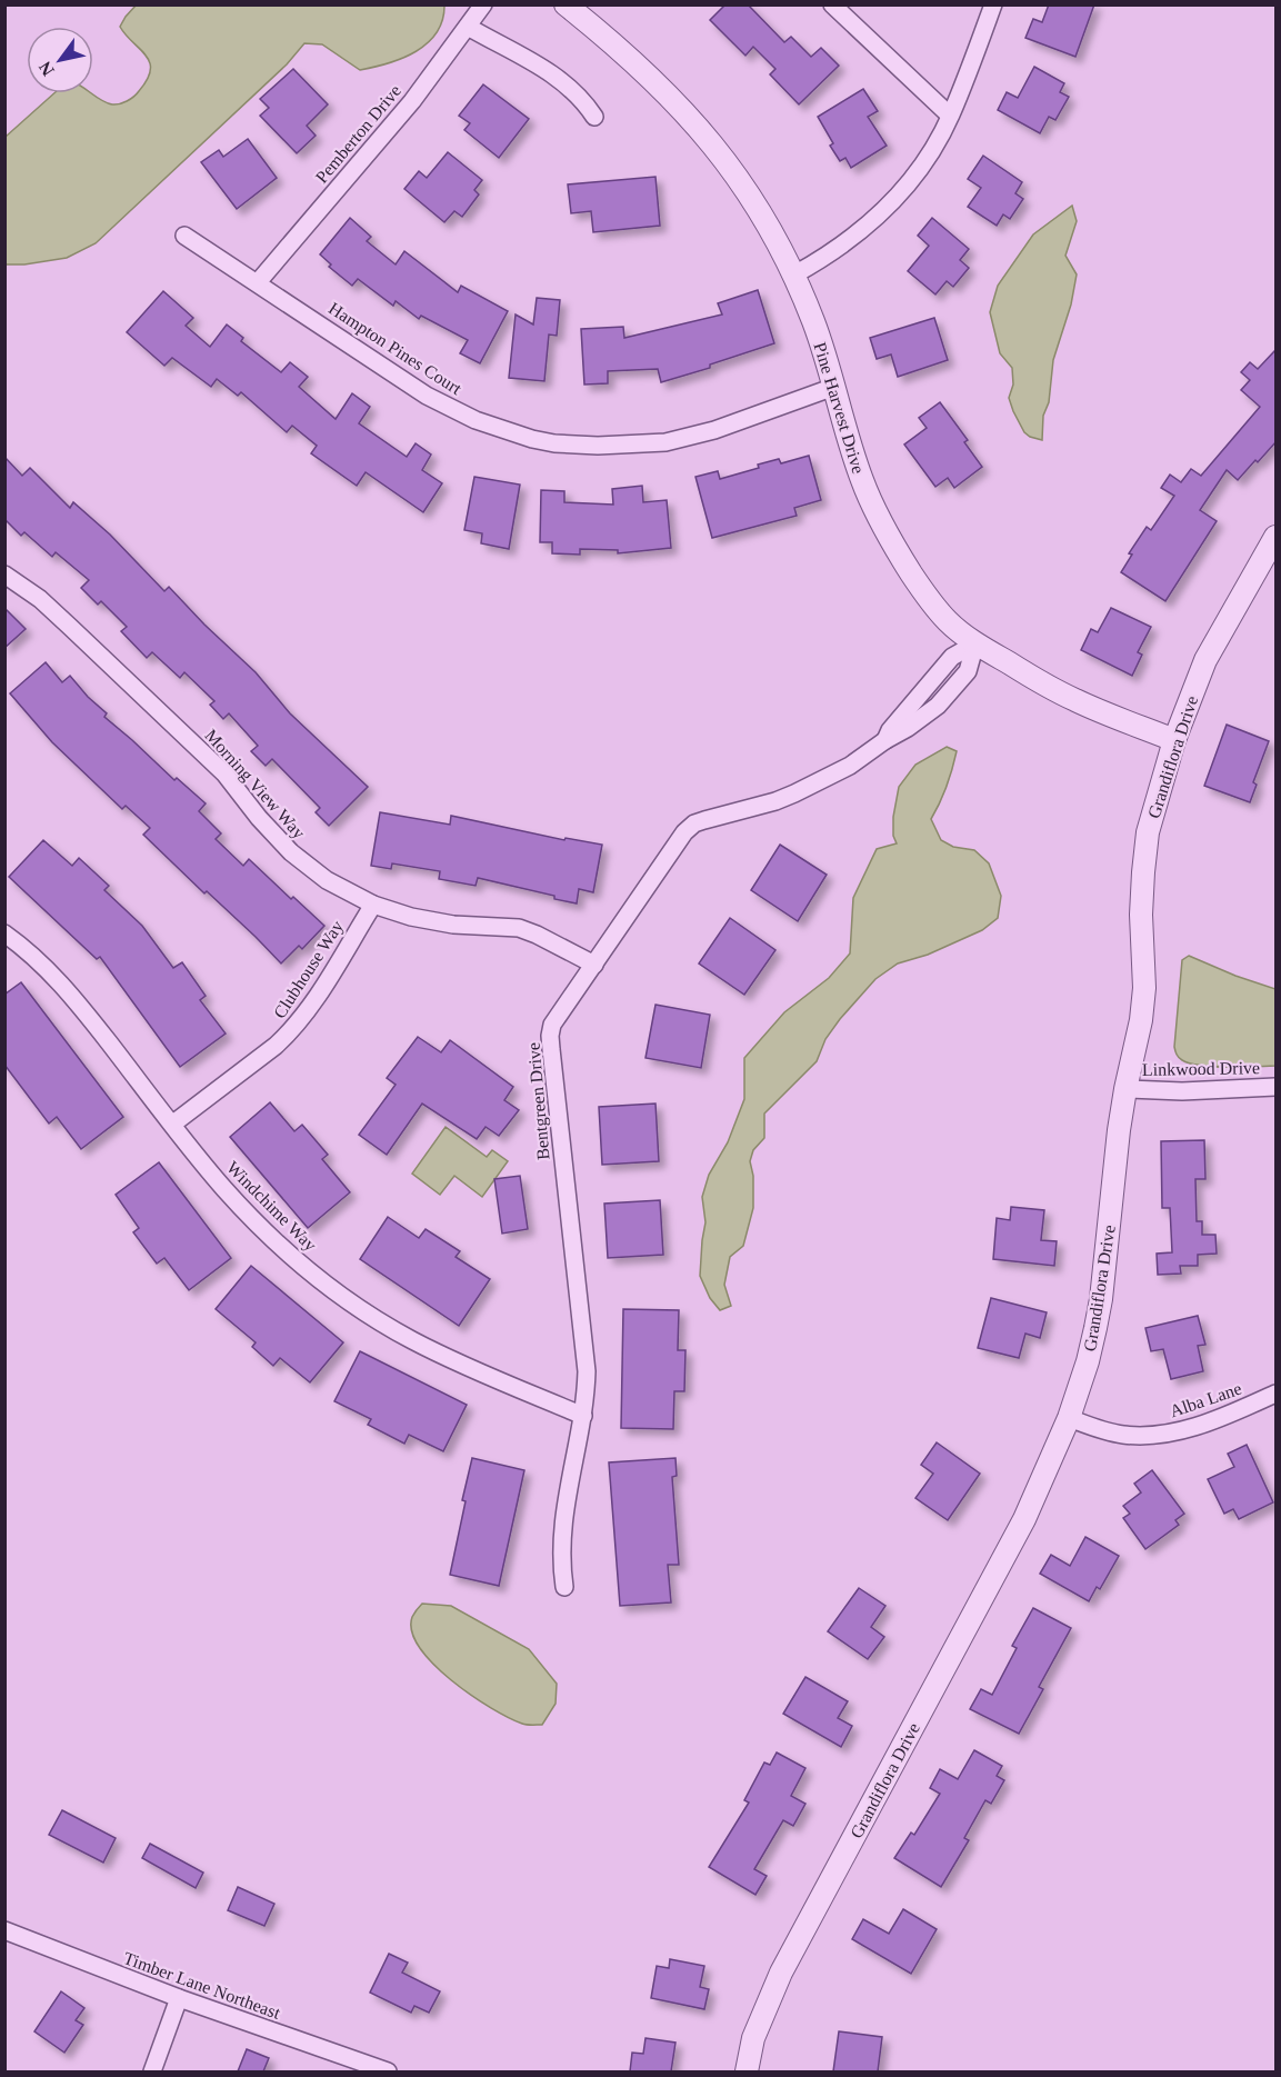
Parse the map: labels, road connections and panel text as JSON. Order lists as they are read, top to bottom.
{
  "streets": {
    "street": [
      "Pemberton Drive",
      "Hampton Pines Court",
      "Pine Harvest Drive",
      "Grandiflora Drive",
      "Morning View Way",
      "Clubhouse Way",
      "Linkwood Drive",
      "Bentgreen Drive",
      "Windchime Way",
      "Alba Lane",
      "Timber Lane Northeast"
    ]
  },
  "crossings": [
    ["Pemberton Drive", "Hampton Pines Court"],
    ["Hampton Pines Court", "Pine Harvest Drive"],
    ["Pine Harvest Drive", "Grandiflora Drive"],
    ["Pine Harvest Drive", "Bentgreen Drive"],
    ["Grandiflora Drive", "Linkwood Drive"],
    ["Grandiflora Drive", "Alba Lane"],
    ["Morning View Way", "Clubhouse Way"],
    ["Morning View Way", "Bentgreen Drive"],
    ["Clubhouse Way", "Windchime Way"],
    ["Bentgreen Drive", "Windchime Way"]
  ],
  "north": "bottom left"
}
